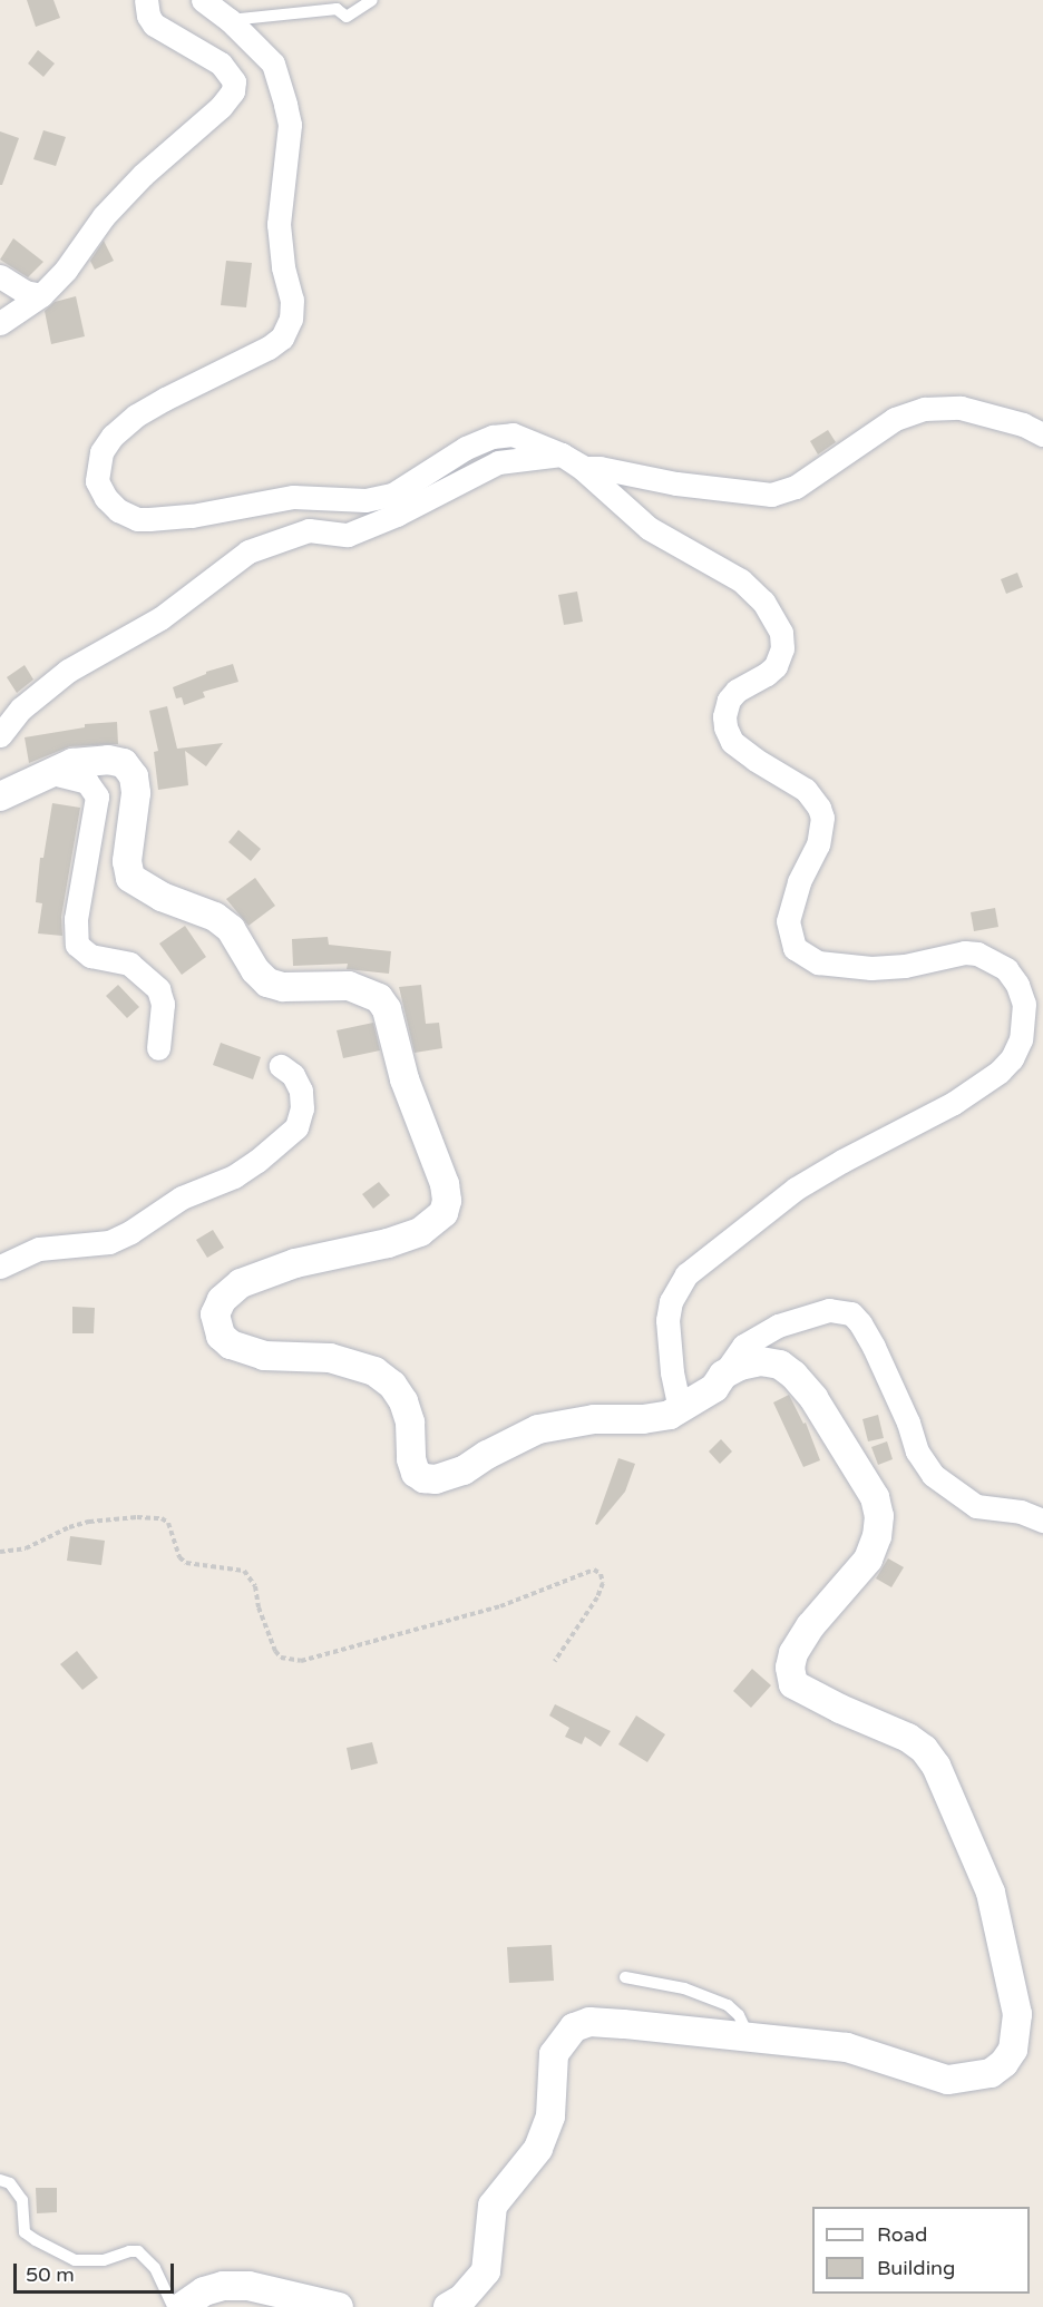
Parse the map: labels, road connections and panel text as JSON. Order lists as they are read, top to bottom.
{
  "legend": ["Road", "Building"],
  "scale_bar": "50 m"
}
